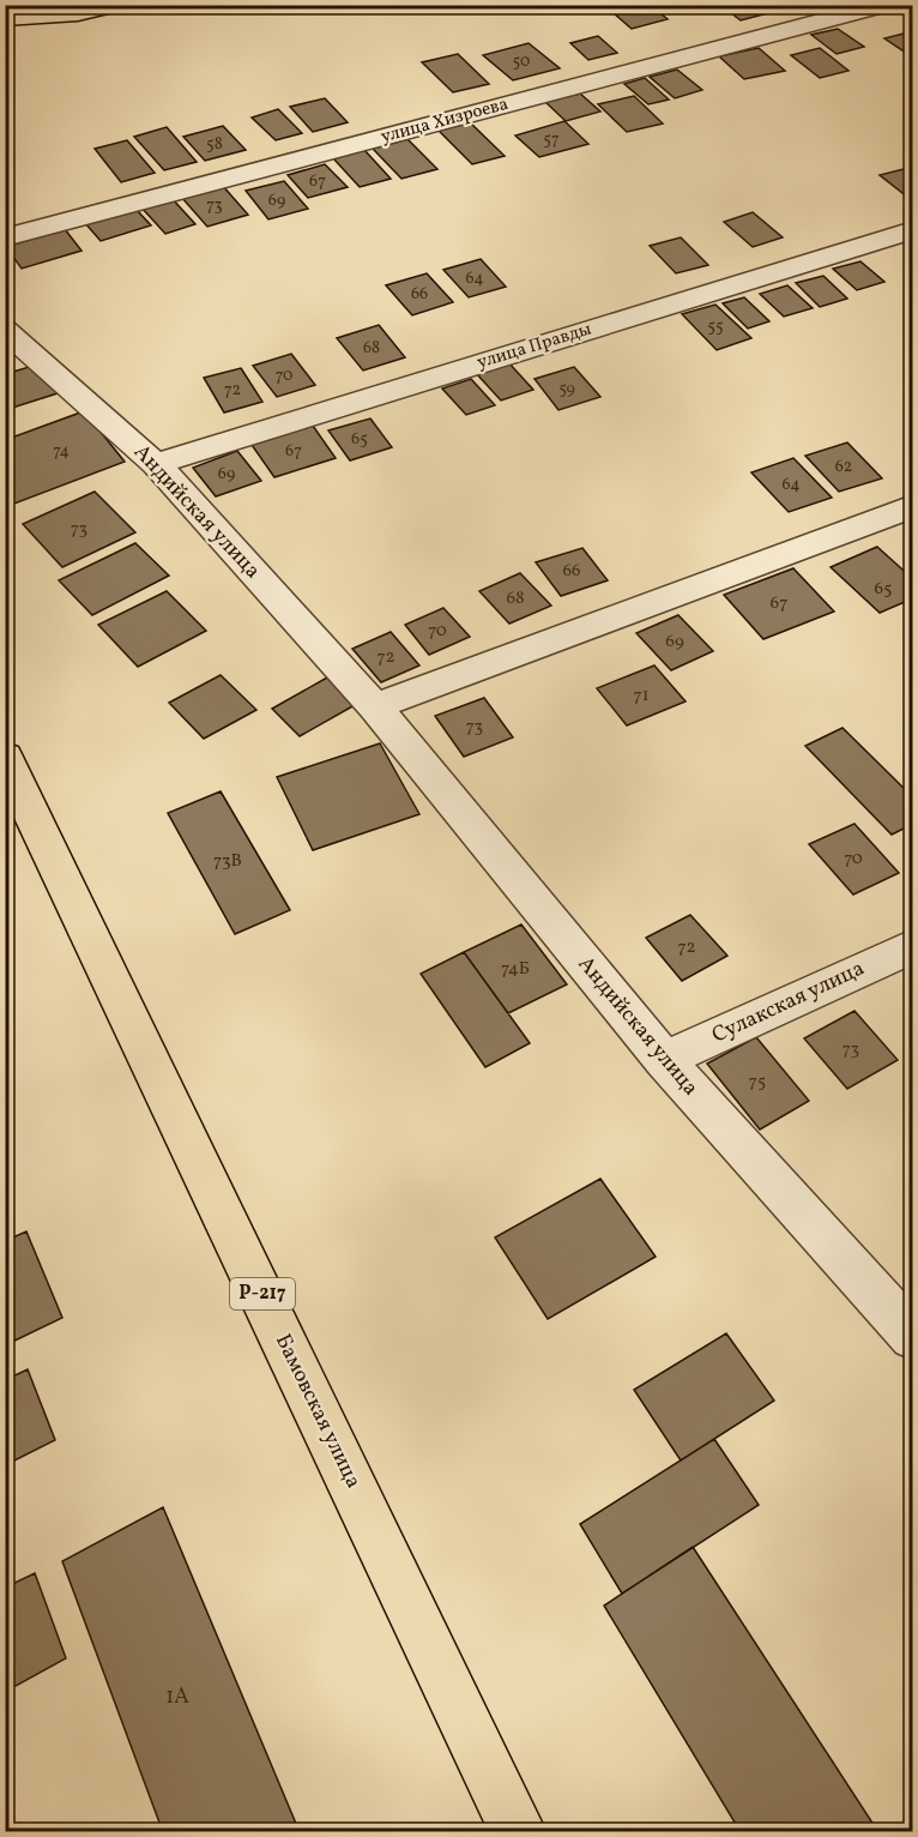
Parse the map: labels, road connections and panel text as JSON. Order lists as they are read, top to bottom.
{
  "streets": {
    "highway": ["Р-217", "Бамовская улица"],
    "street": [
      "улица Хизроева",
      "улица Правды",
      "Андийская улица",
      "Сулакская улица"
    ]
  },
  "crossings": [
    ["улица Правды", "Андийская улица"],
    ["Андийская улица", "Сулакская улица"]
  ],
  "house_numbers": [
    "50",
    "57",
    "58",
    "67",
    "69",
    "73",
    "64",
    "66",
    "55",
    "68",
    "70",
    "59",
    "72",
    "65",
    "74",
    "67",
    "62",
    "69",
    "64",
    "73",
    "66",
    "65",
    "68",
    "67",
    "70",
    "69",
    "72",
    "71",
    "73",
    "70",
    "73В",
    "72",
    "74Б",
    "73",
    "75",
    "1А"
  ]
}
